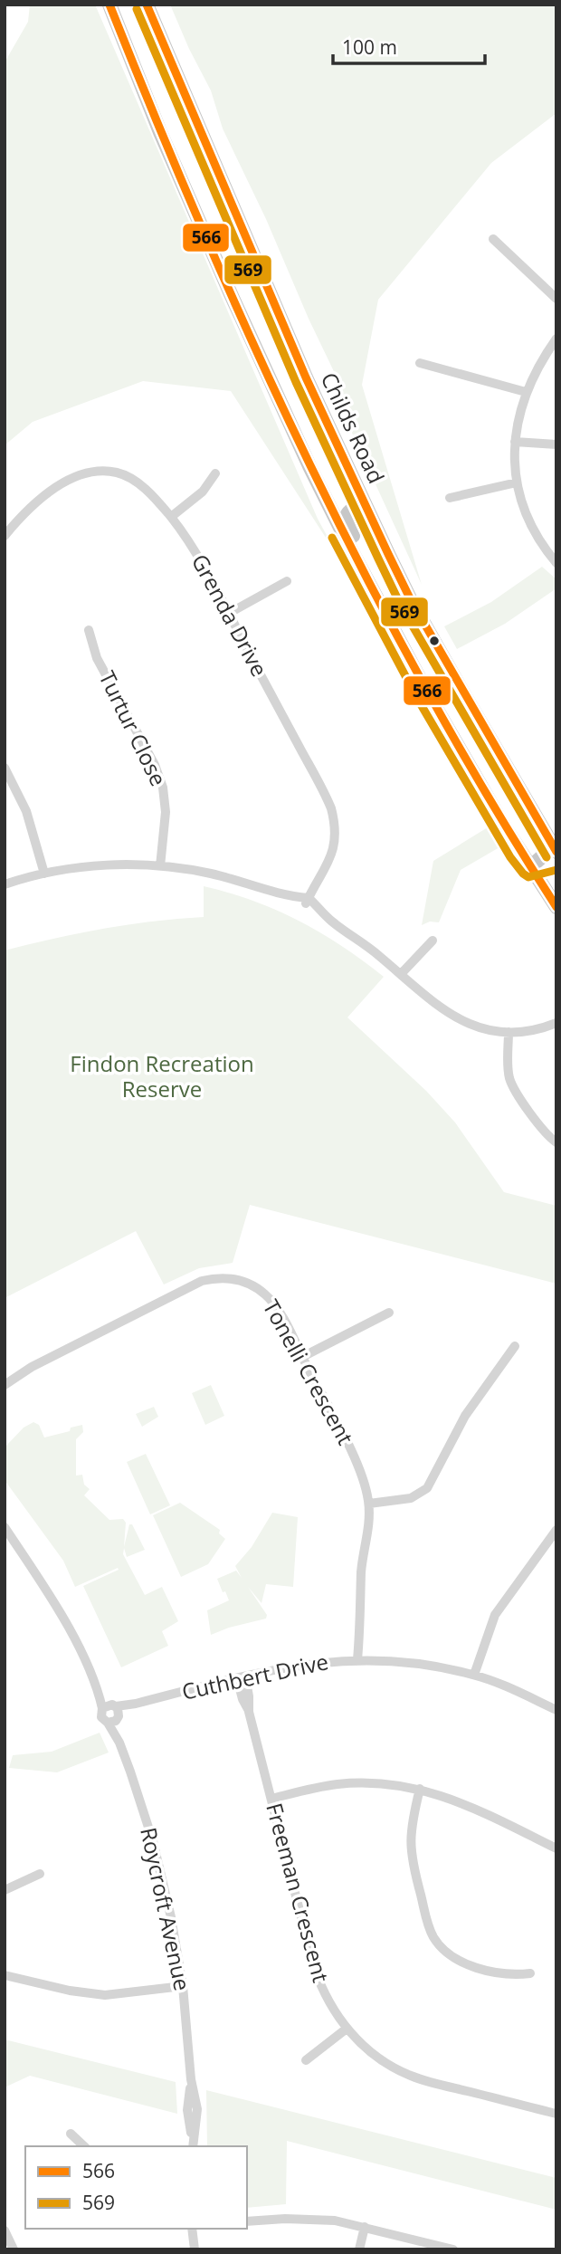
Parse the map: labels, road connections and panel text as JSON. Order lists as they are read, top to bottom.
{
  "streets": {
    "main road": ["Childs Road"],
    "street": [
      "Grenda Drive",
      "Turtur Close",
      "Tonelli Crescent",
      "Cuthbert Drive",
      "Freeman Crescent",
      "Roycroft Avenue"
    ]
  },
  "crossings": [
    ["Tonelli Crescent", "Cuthbert Drive"],
    ["Cuthbert Drive", "Freeman Crescent"],
    ["Cuthbert Drive", "Roycroft Avenue"]
  ],
  "parks": ["Findon Recreation Reserve"],
  "lines": ["transit line 566", "transit line 569"],
  "legend": ["566", "569"],
  "scale_bar": "100 m"
}
